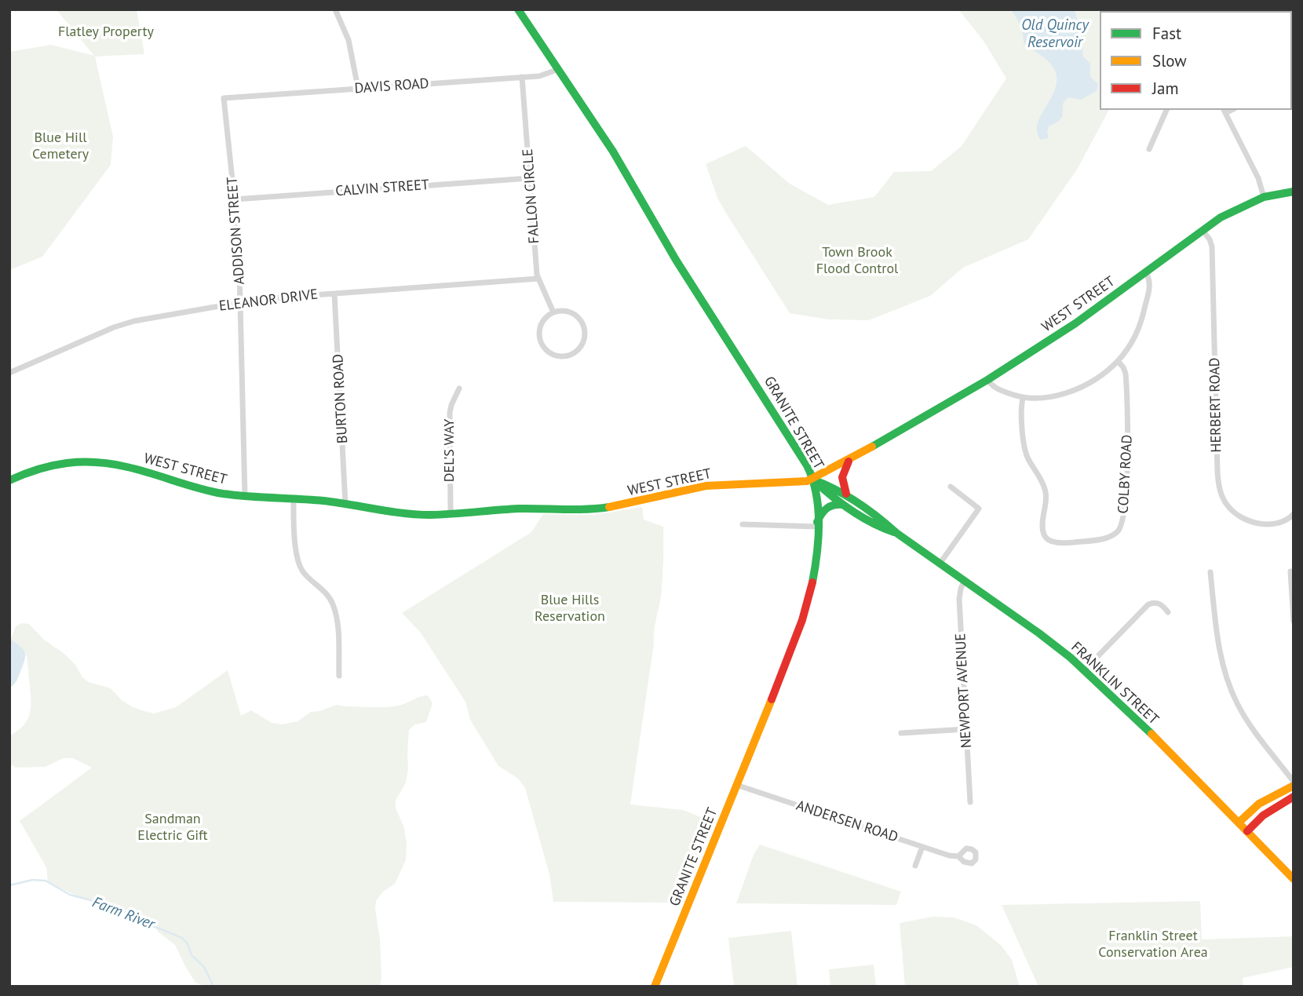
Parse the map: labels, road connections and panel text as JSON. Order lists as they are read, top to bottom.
{
  "streets": {
    "main road": ["WEST STREET", "GRANITE STREET", "FRANKLIN STREET"],
    "street": [
      "DAVIS ROAD",
      "CALVIN STREET",
      "FALLON CIRCLE",
      "ADDISON STREET",
      "ELEANOR DRIVE",
      "BURTON ROAD",
      "HERBERT ROAD",
      "DEL'S WAY",
      "COLBY ROAD",
      "NEWPORT AVENUE",
      "ANDERSEN ROAD"
    ]
  },
  "crossings": [
    ["DAVIS ROAD", "FALLON CIRCLE"],
    ["DAVIS ROAD", "ADDISON STREET"],
    ["DAVIS ROAD", "GRANITE STREET"],
    ["CALVIN STREET", "FALLON CIRCLE"],
    ["CALVIN STREET", "ADDISON STREET"],
    ["FALLON CIRCLE", "ELEANOR DRIVE"],
    ["ADDISON STREET", "ELEANOR DRIVE"],
    ["ADDISON STREET", "WEST STREET"],
    ["ELEANOR DRIVE", "BURTON ROAD"],
    ["WEST STREET", "BURTON ROAD"],
    ["WEST STREET", "HERBERT ROAD"],
    ["WEST STREET", "GRANITE STREET"],
    ["WEST STREET", "DEL'S WAY"],
    ["WEST STREET", "FRANKLIN STREET"],
    ["GRANITE STREET", "FRANKLIN STREET"],
    ["GRANITE STREET", "ANDERSEN ROAD"],
    ["FRANKLIN STREET", "NEWPORT AVENUE"]
  ],
  "water": ["Old Quincy Reservoir", "Farm River"],
  "parks": [
    "Flatley Property",
    "Blue Hill Cemetery",
    "Town Brook Flood Control",
    "Blue Hills Reservation",
    "Sandman Electric Gift",
    "Franklin Street Conservation Area"
  ],
  "legend": ["Fast", "Slow", "Jam"]
}
